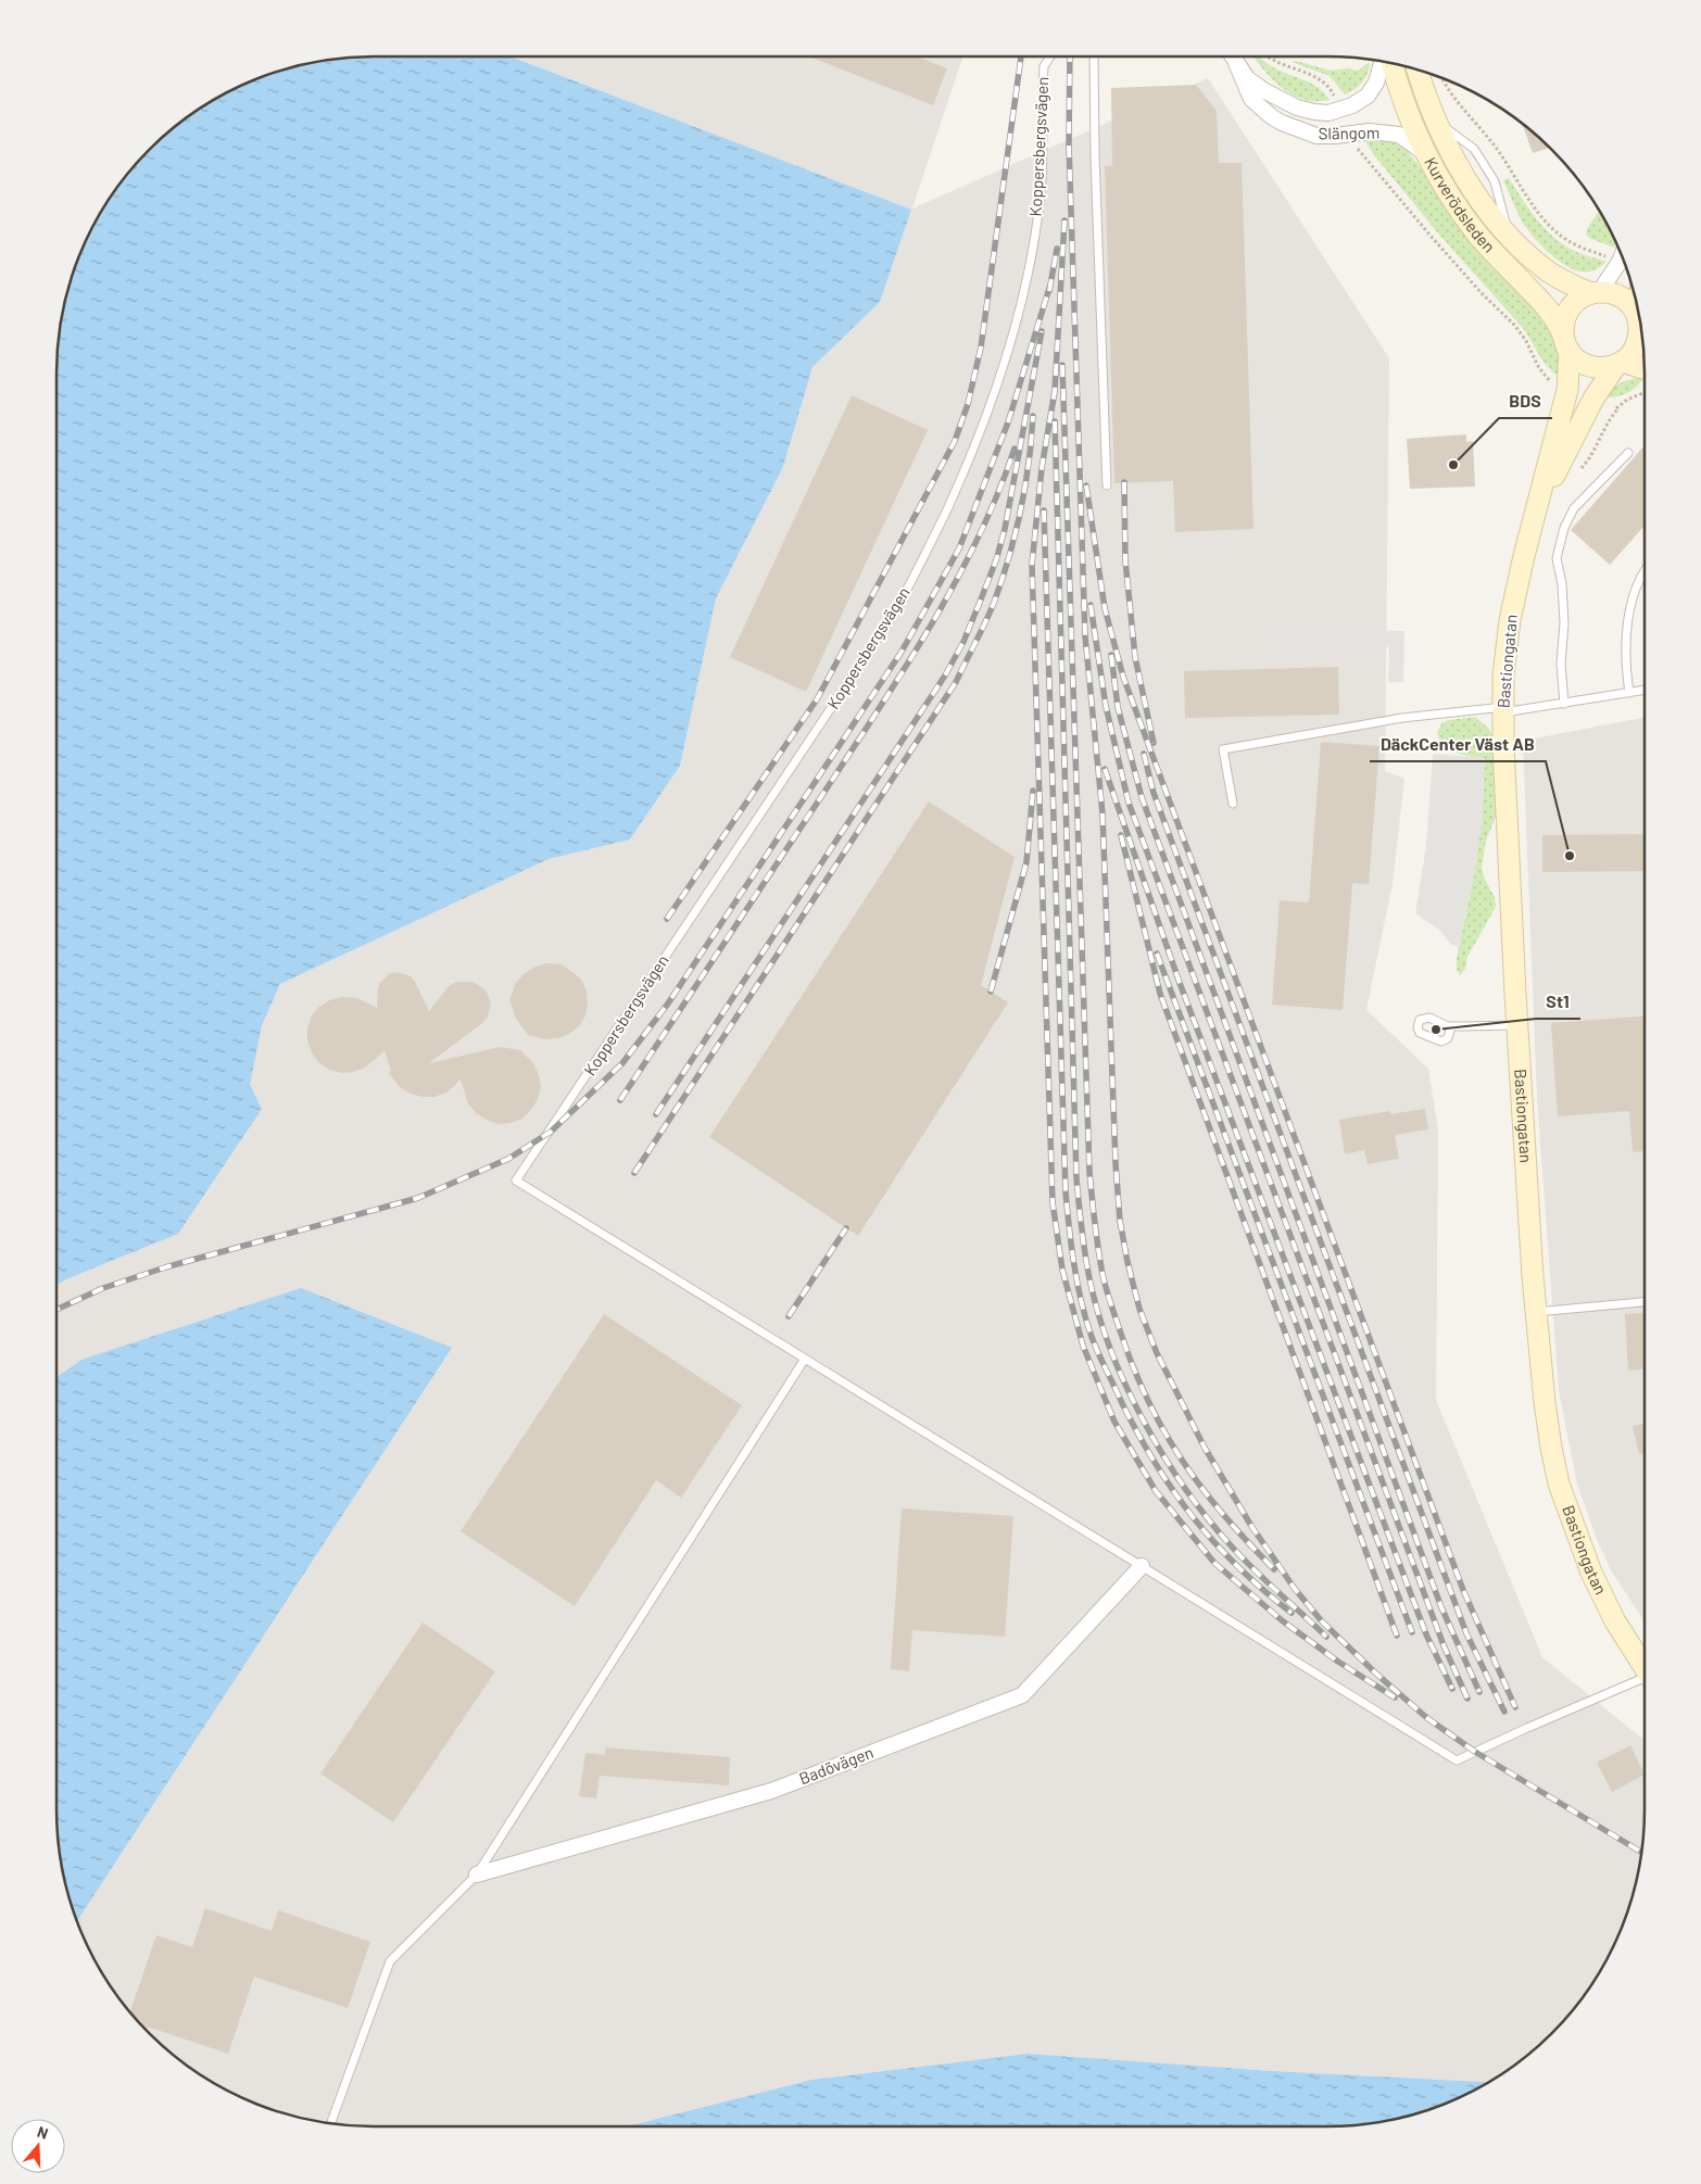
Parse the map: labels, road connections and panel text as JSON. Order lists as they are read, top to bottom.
{
  "streets": {
    "main road": ["Kurverödsleden", "Bastiongatan"],
    "street": ["Slängom", "Badövägen"],
    "lane": ["Koppersbergsvägen"]
  },
  "crossings": [
    ["Slängom", "Kurverödsleden"],
    ["Kurverödsleden", "Bastiongatan"]
  ],
  "places": ["BDS", "DäckCenter Väst AB", "St1"],
  "north": "top"
}
